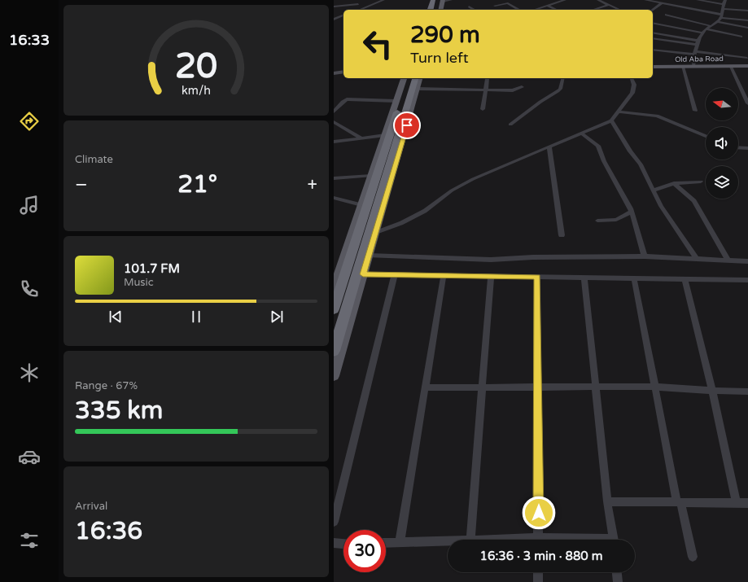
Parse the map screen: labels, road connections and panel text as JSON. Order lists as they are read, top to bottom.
{
  "streets": {
    "main road": ["Old Aba Road"]
  },
  "north": "left",
  "page": {
    "tabs": "16:33",
    "turn": ["290 m", "Turn left"],
    "tile": [
      "Climate",
      ["Range · 67%", "335 km"],
      ["Arrival", "16:36"]
    ],
    "heat": ["−", "21°", "+"],
    "song": ["101.7 FM", "Music"],
    "limit": "30",
    "trip": "16:36 · 3 min · 880 m",
    "gauge": ["20", "km/h"]
  }
}
